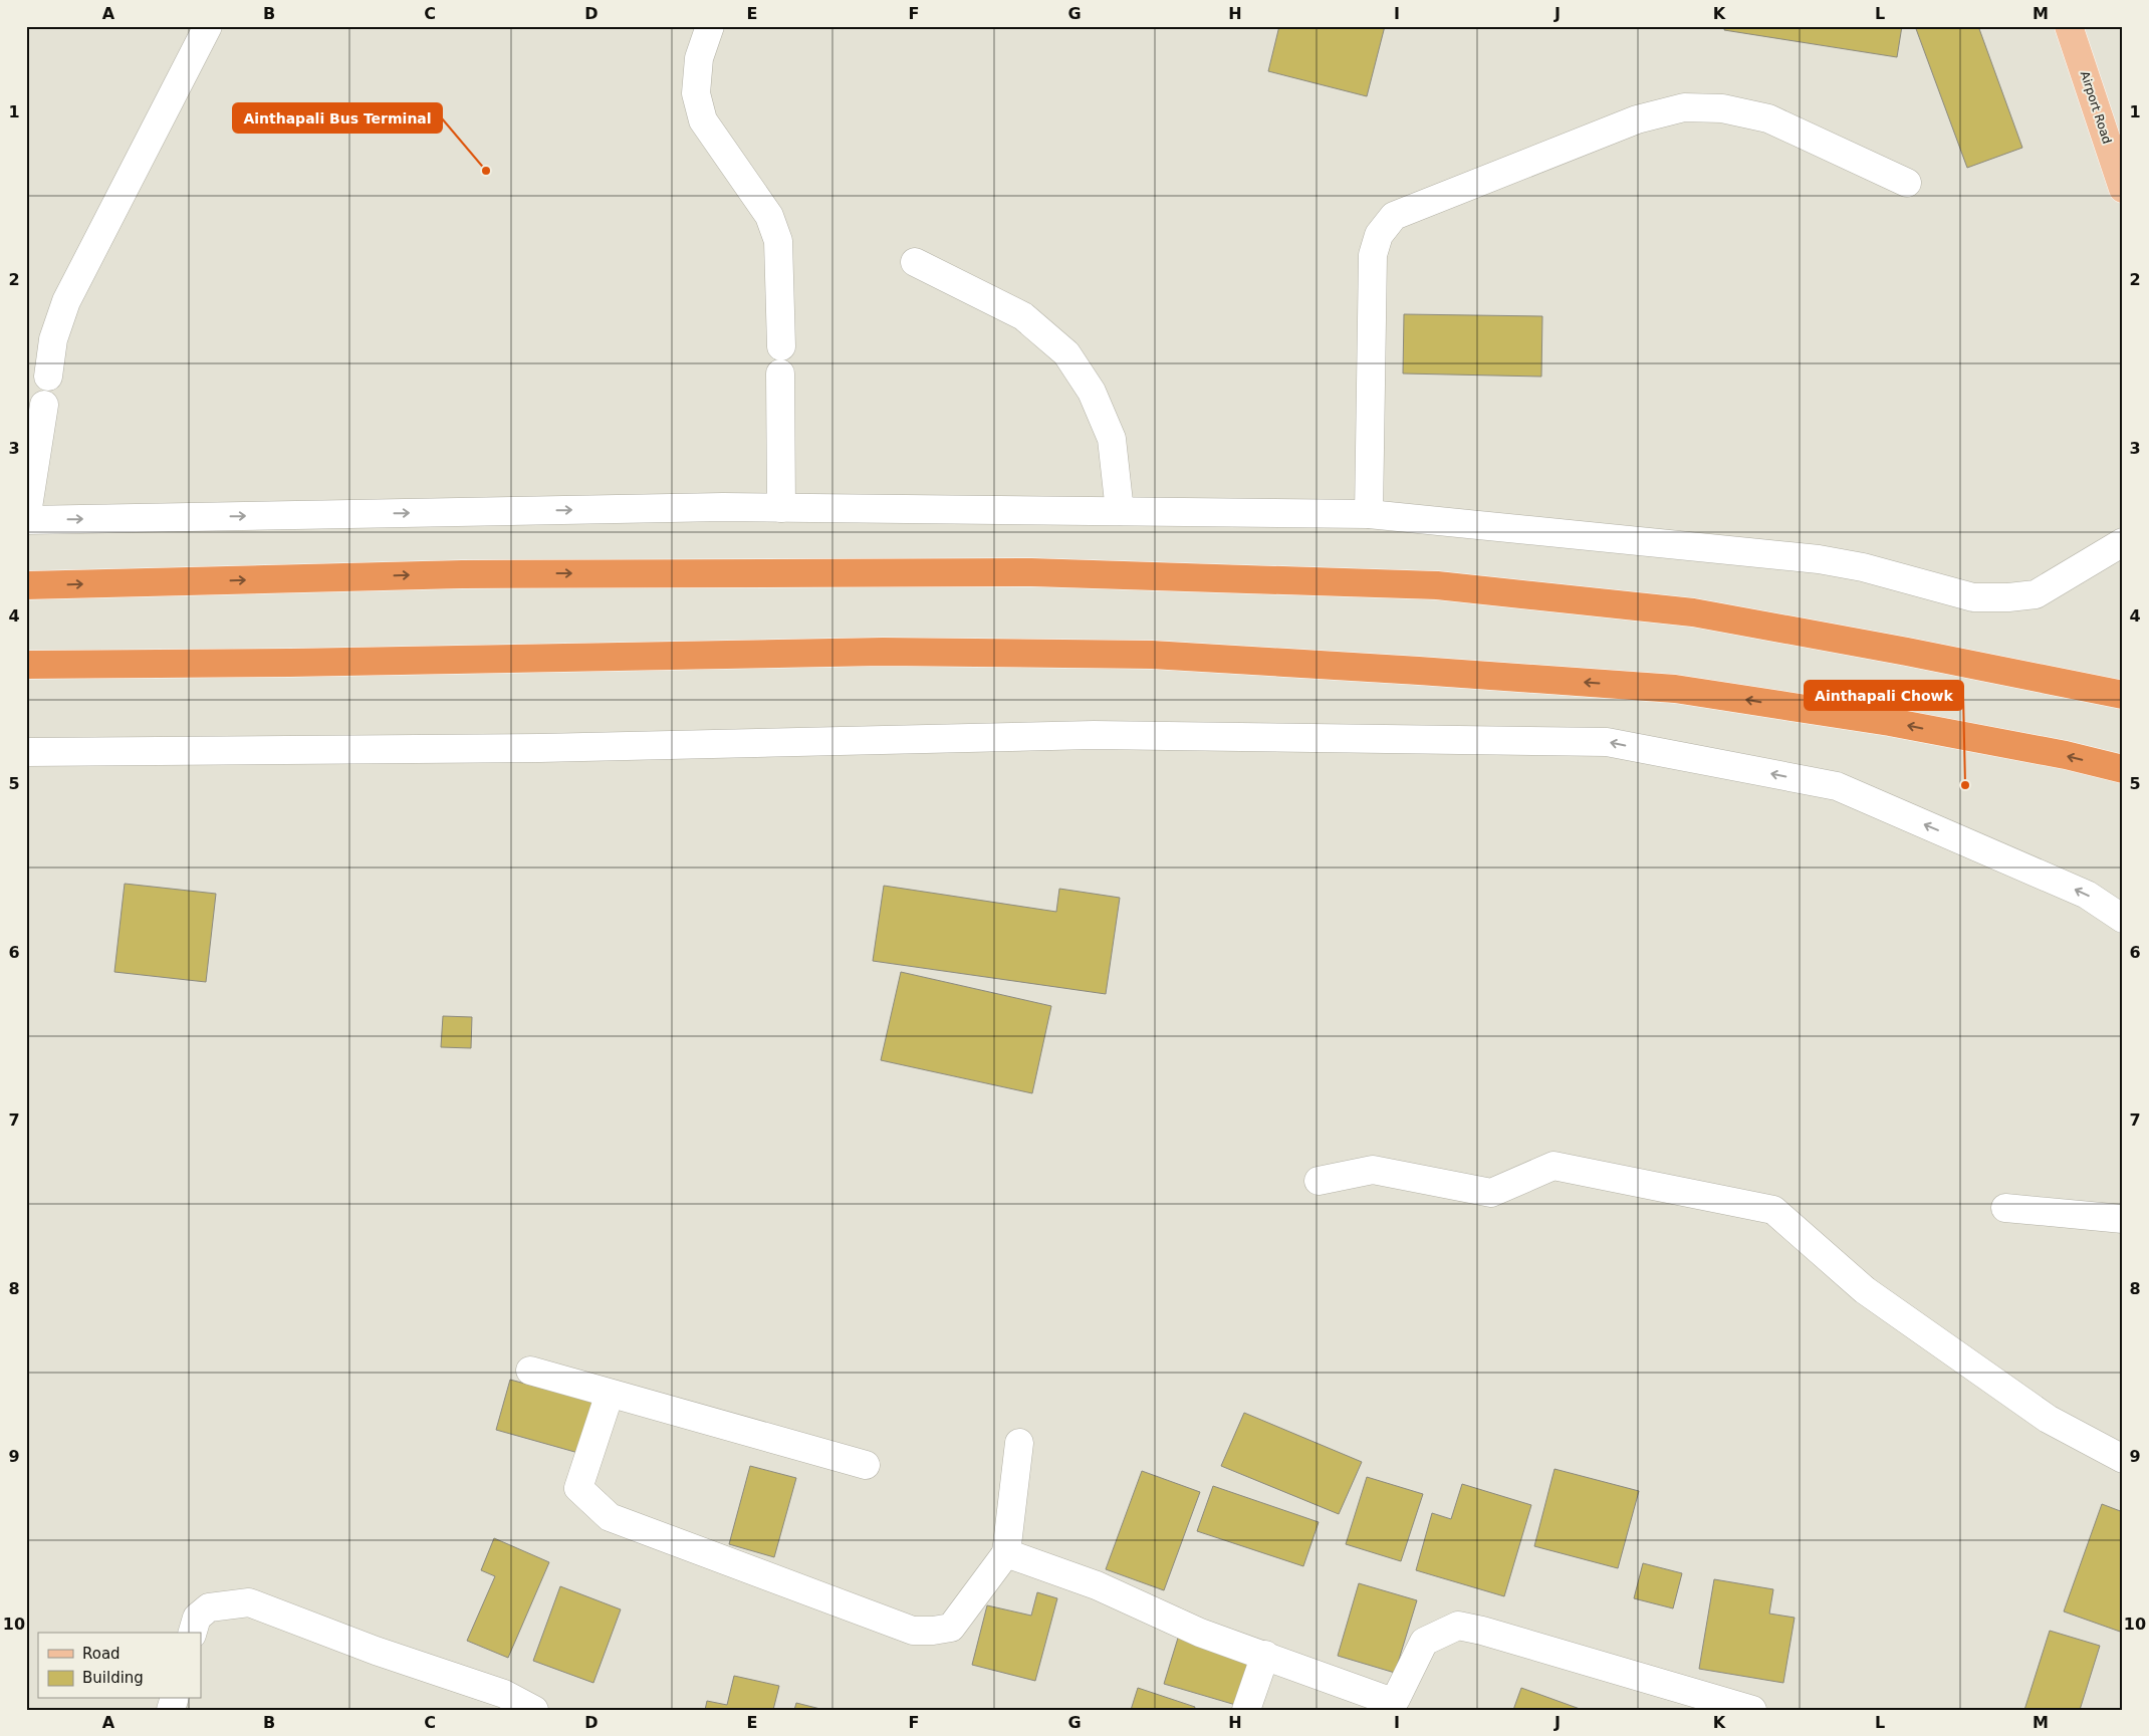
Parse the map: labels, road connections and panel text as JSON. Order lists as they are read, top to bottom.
{
  "streets": {
    "main road": ["Airport Road"]
  },
  "places": ["Ainthapali Bus Terminal", "Ainthapali Chowk"],
  "legend": ["Road", "Building"],
  "grid": {
    "columns": [
      "A",
      "B",
      "C",
      "D",
      "E",
      "F",
      "G",
      "H",
      "I",
      "J",
      "K",
      "L",
      "M"
    ],
    "rows": [
      "1",
      "2",
      "3",
      "4",
      "5",
      "6",
      "7",
      "8",
      "9",
      "10"
    ]
  }
}
